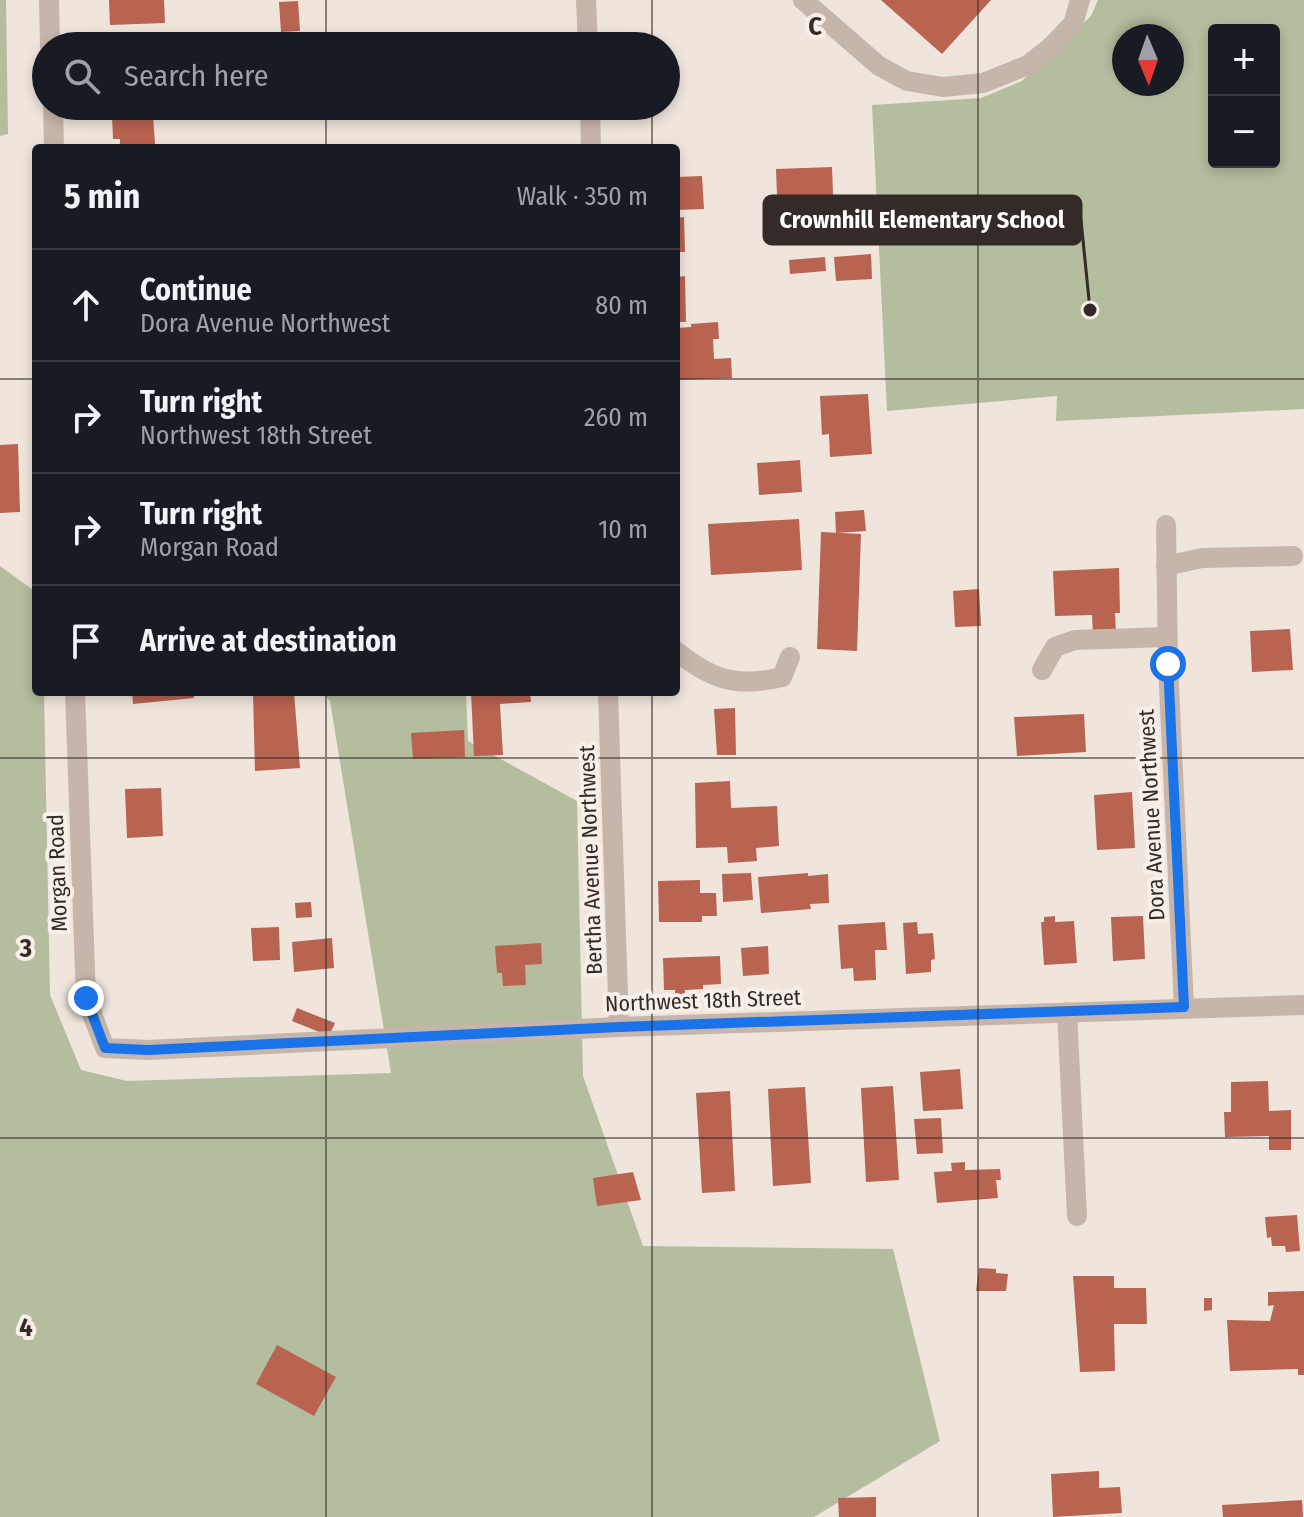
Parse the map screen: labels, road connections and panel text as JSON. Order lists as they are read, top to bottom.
{
  "streets": {
    "street": [
      "Dora Avenue Northwest",
      "Bertha Avenue Northwest",
      "Morgan Road",
      "Northwest 18th Street"
    ]
  },
  "crossings": [
    ["Dora Avenue Northwest", "Northwest 18th Street"],
    ["Bertha Avenue Northwest", "Northwest 18th Street"],
    ["Morgan Road", "Northwest 18th Street"]
  ],
  "places": ["Crownhill Elementary School"],
  "north": "bottom",
  "page": {
    "map_buttons": ["+", "−"],
    "search": "Search here",
    "heading": ["5 min", "Walk · 350 m"],
    "list": [
      ["Continue", "Dora Avenue Northwest", "80 m"],
      ["Turn right", "Northwest 18th Street", "260 m"],
      ["Turn right", "Morgan Road", "10 m"],
      "Arrive at destination"
    ]
  },
  "grid": {
    "columns": ["C"],
    "rows": ["3", "4"]
  }
}
